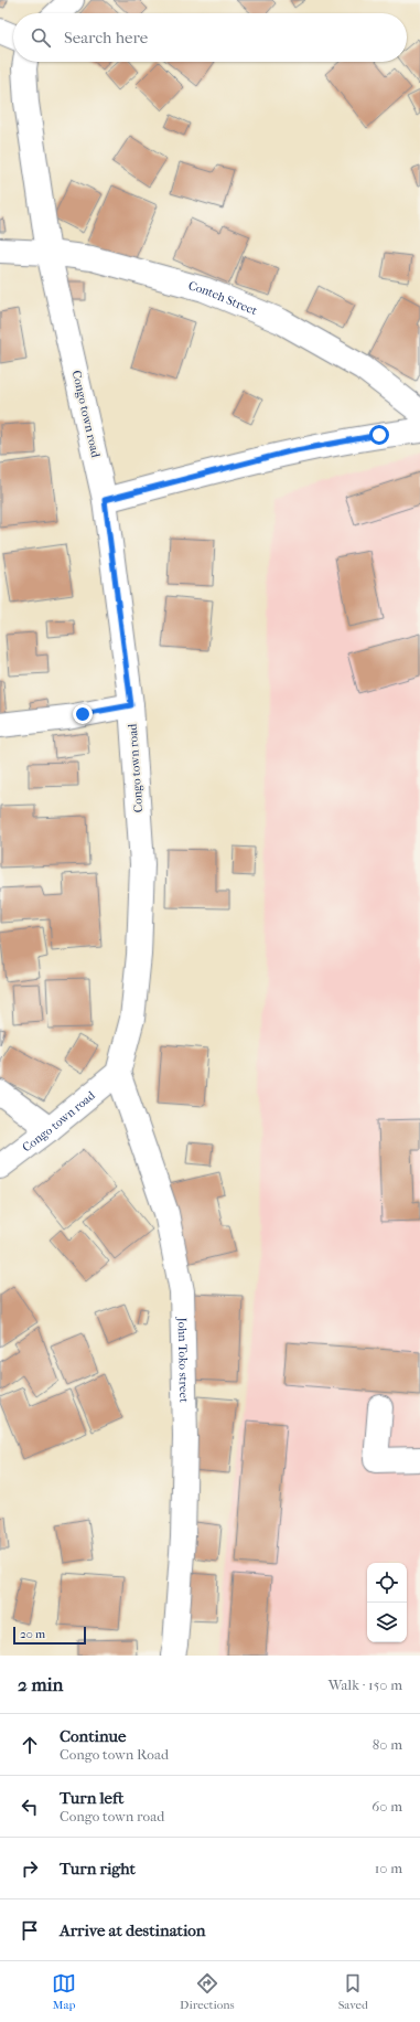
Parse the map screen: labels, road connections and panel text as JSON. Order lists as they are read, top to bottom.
{
  "streets": {
    "street": ["Conteh Street", "Congo town road", "John Toko street"]
  },
  "crossings": [
    ["Conteh Street", "Congo town road"],
    ["Congo town road", "John Toko street"]
  ],
  "scale_bar": "20 m",
  "page": {
    "search": "Search here",
    "scale": "20 m",
    "heading": ["2 min", "Walk · 150 m"],
    "list": [
      ["Continue", "Congo town Road", "80 m"],
      ["Turn left", "Congo town road", "60 m"],
      ["Turn right", "10 m"],
      "Arrive at destination"
    ],
    "nav": ["Map", "Directions", "Saved"]
  }
}
